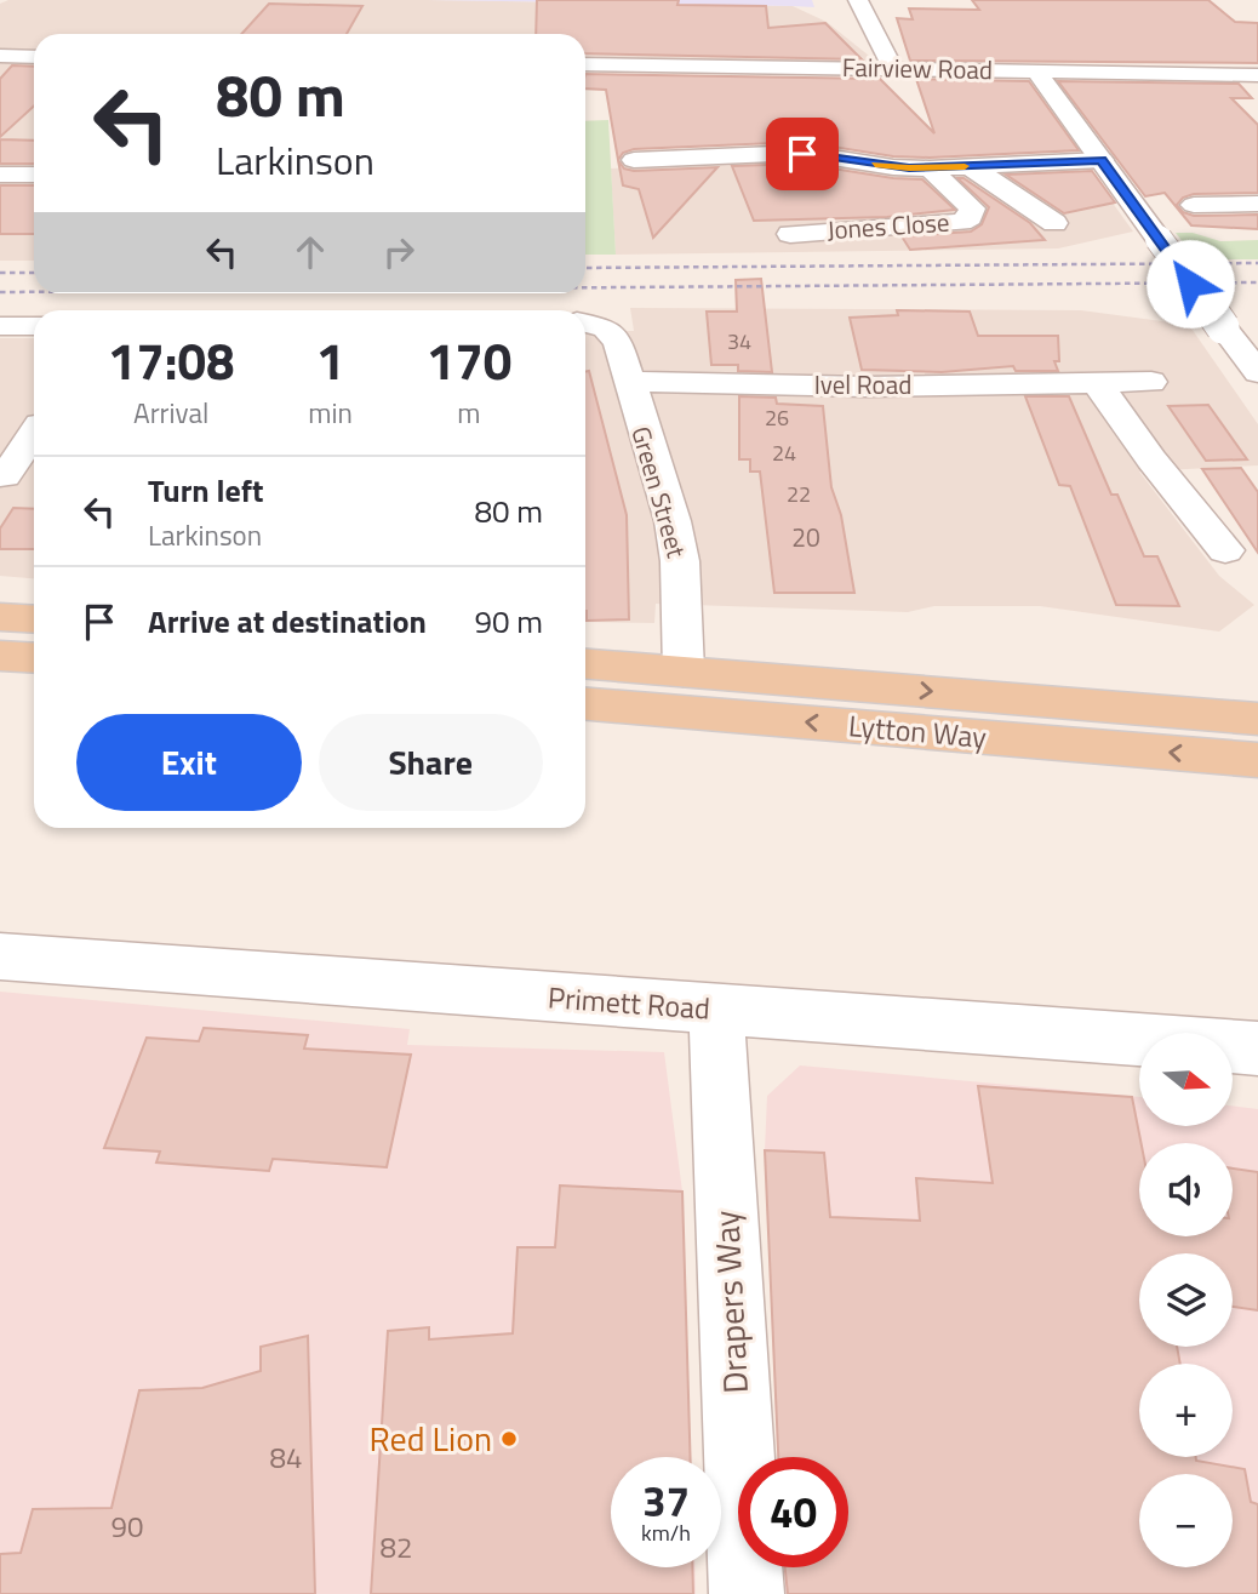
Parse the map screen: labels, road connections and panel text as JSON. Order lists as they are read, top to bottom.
{
  "streets": {
    "main road": ["Lytton Way"],
    "street": [
      "Fairview Road",
      "Jones Close",
      "Ivel Road",
      "Green Street",
      "Primett Road",
      "Drapers Way"
    ]
  },
  "crossings": [
    ["Ivel Road", "Green Street"],
    ["Green Street", "Lytton Way"],
    ["Primett Road", "Drapers Way"]
  ],
  "places": ["Red Lion"],
  "house_numbers": [
    "34",
    "26",
    "24",
    "22",
    "20",
    "84",
    "90",
    "82"
  ],
  "north": "right",
  "page": {
    "turn": ["80 m", "Larkinson"],
    "eta": [
      "17:08",
      "Arrival",
      "1",
      "min",
      "170",
      "m"
    ],
    "list": [
      {
        "name": "Turn left",
        "note": "Larkinson",
        "value": "80 m"
      },
      {
        "name": "Arrive at destination",
        "value": "90 m"
      }
    ],
    "buttons": ["Exit", "Share"],
    "map_buttons": ["+", "−"],
    "speed": "37 km/h",
    "limit": "40"
  }
}
